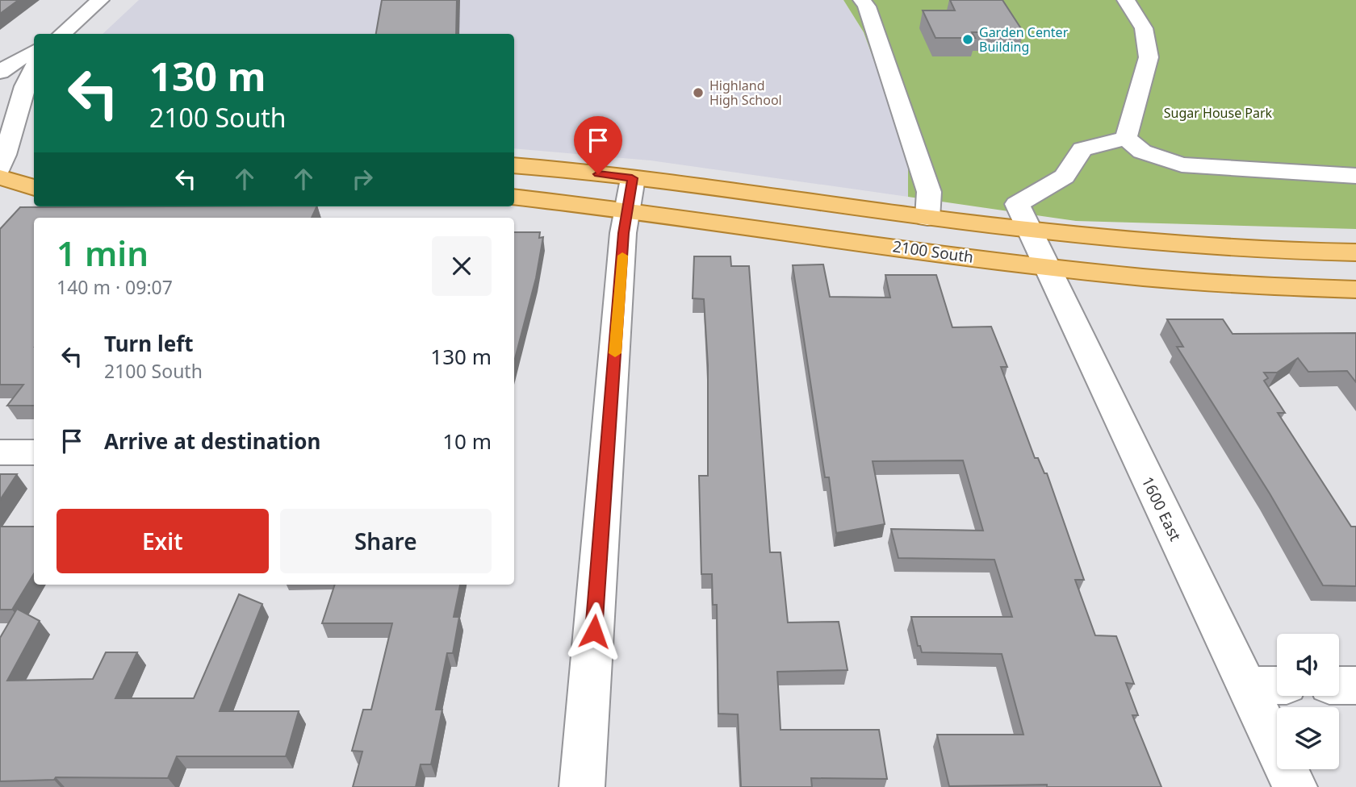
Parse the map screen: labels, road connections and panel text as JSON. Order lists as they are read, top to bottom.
{
  "streets": {
    "main road": ["2100 South"],
    "street": ["1600 East"]
  },
  "crossings": [
    ["2100 South", "1600 East"]
  ],
  "parks": ["Sugar House Park"],
  "places": ["Garden Center Building", "Highland High School"],
  "page": {
    "turn": ["130 m", "2100 South"],
    "heading": ["1 min", "140 m · 09:07"],
    "list": [
      {
        "name": "Turn left",
        "note": "2100 South",
        "value": "130 m"
      },
      {
        "name": "Arrive at destination",
        "value": "10 m"
      }
    ],
    "buttons": ["Exit", "Share"]
  }
}
